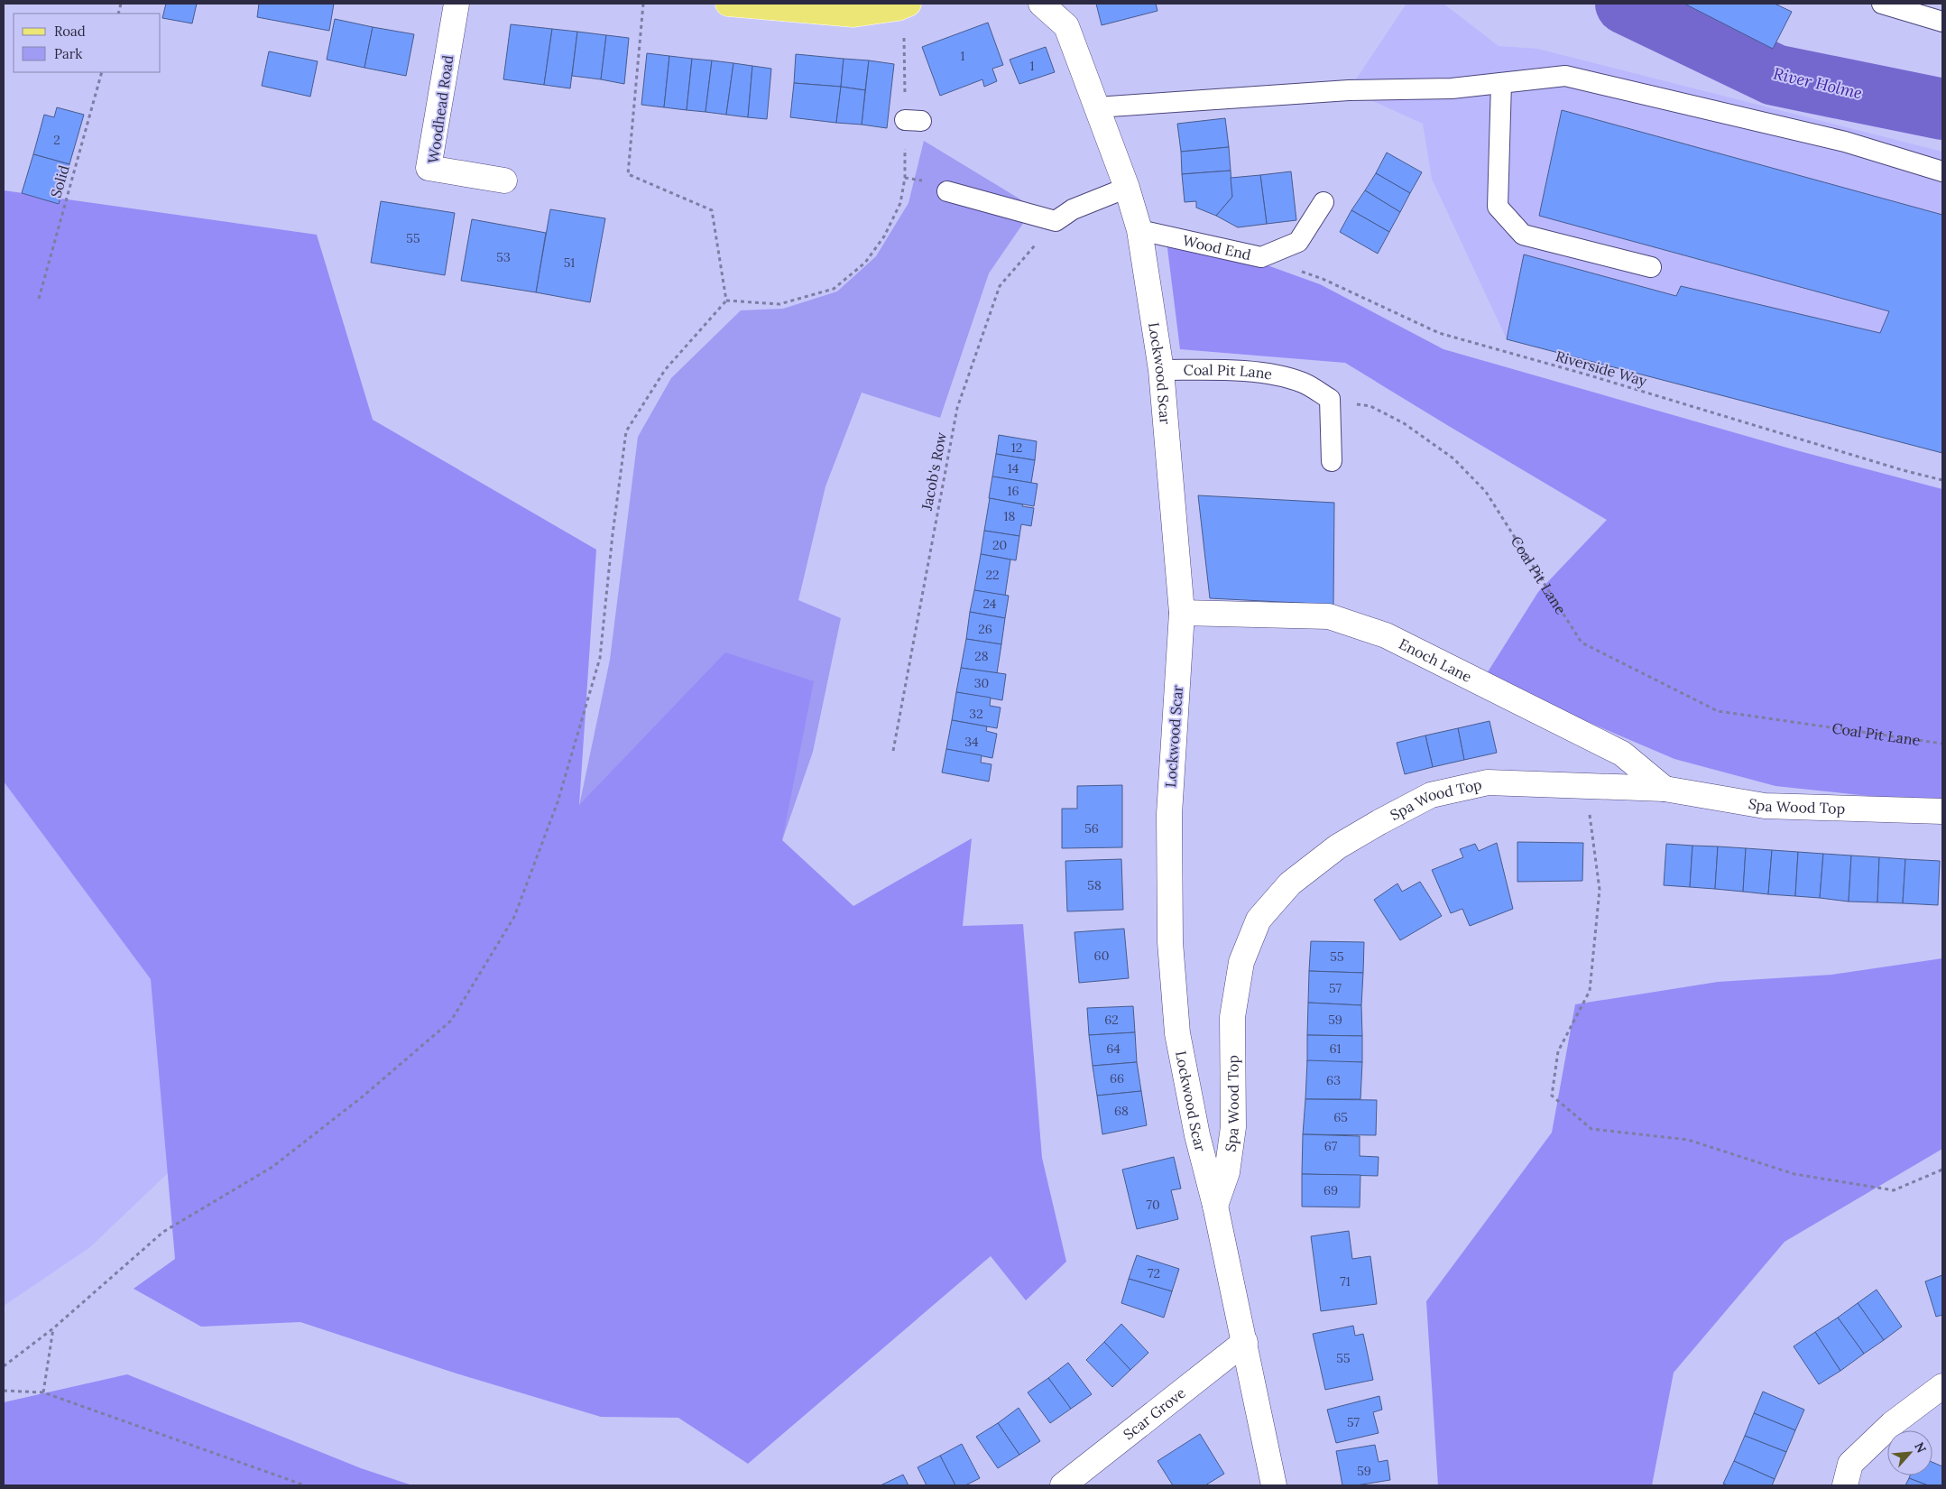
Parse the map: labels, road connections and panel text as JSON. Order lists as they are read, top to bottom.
{
  "streets": {
    "street": [
      "Woodhead Road",
      "Lockwood Scar",
      "Enoch Lane",
      "Spa Wood Top",
      "Scar Grove"
    ],
    "lane": ["Wood End", "Coal Pit Lane"],
    "path": ["Solid", "Riverside Way", "Jacob's Row"]
  },
  "crossings": [
    ["Wood End", "Riverside Way"],
    ["Wood End", "Lockwood Scar"],
    ["Lockwood Scar", "Coal Pit Lane"],
    ["Lockwood Scar", "Enoch Lane"],
    ["Lockwood Scar", "Spa Wood Top"],
    ["Lockwood Scar", "Scar Grove"],
    ["Enoch Lane", "Spa Wood Top"]
  ],
  "water": ["River Holme"],
  "house_numbers": [
    "1",
    "1",
    "2",
    "55",
    "53",
    "51",
    "12",
    "14",
    "16",
    "18",
    "20",
    "22",
    "24",
    "26",
    "28",
    "30",
    "32",
    "34",
    "56",
    "58",
    "60",
    "55",
    "57",
    "62",
    "59",
    "64",
    "61",
    "66",
    "63",
    "68",
    "65",
    "67",
    "69",
    "70",
    "72",
    "71",
    "55",
    "57",
    "59"
  ],
  "legend": ["Road", "Park"],
  "north": "top right"
}
